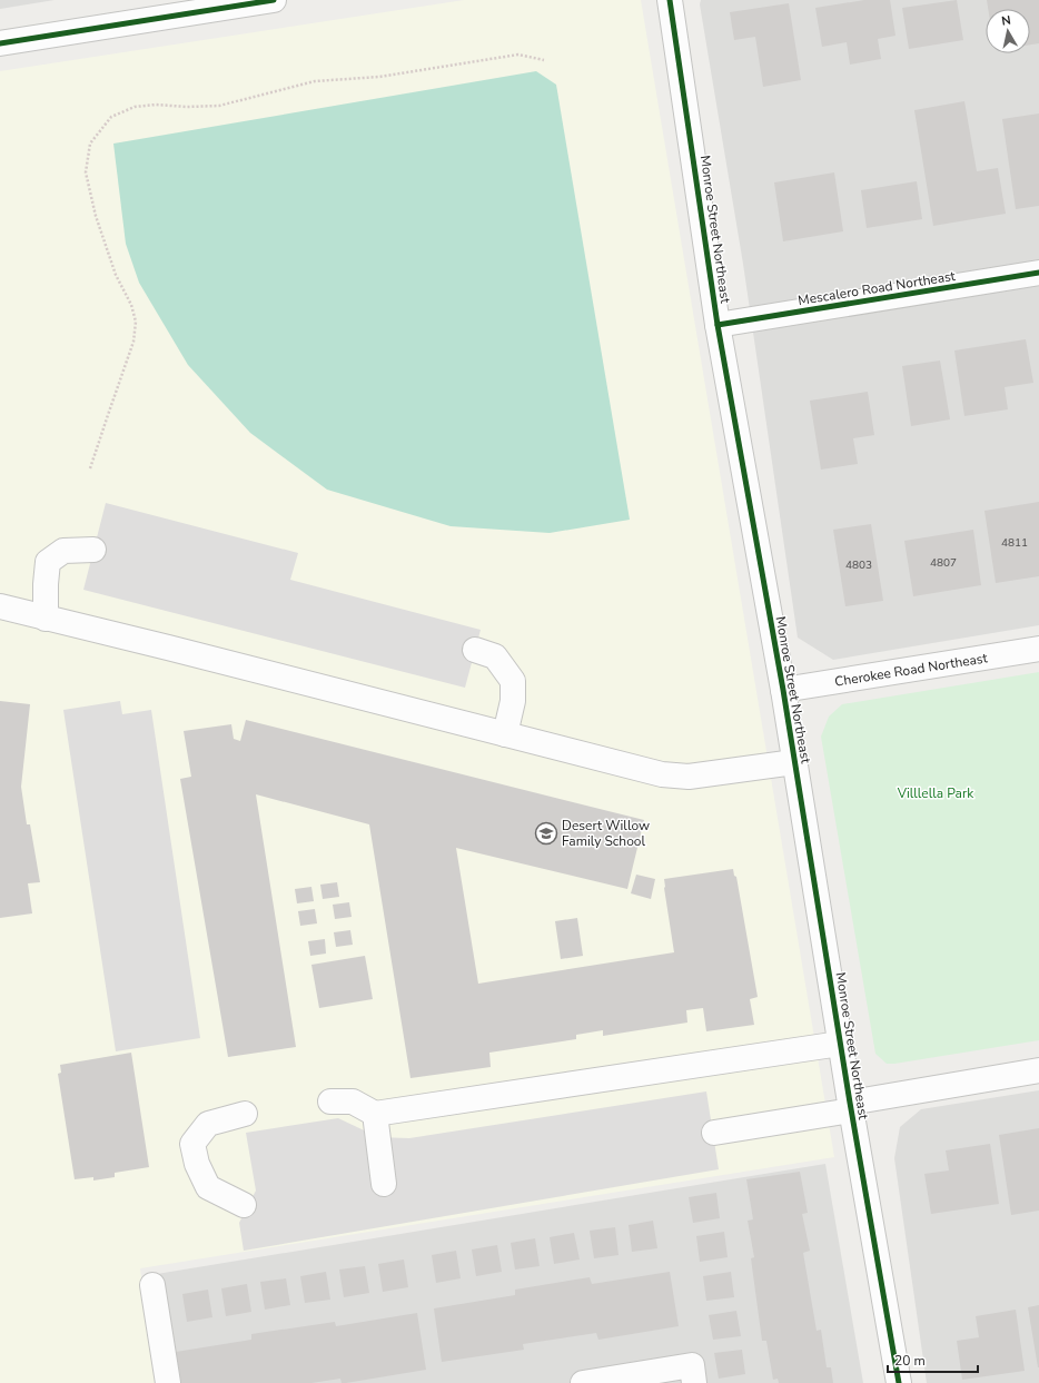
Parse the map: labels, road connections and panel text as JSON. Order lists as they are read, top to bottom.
{
  "streets": {
    "street": ["Monroe Street Northeast", "Mescalero Road Northeast", "Cherokee Road Northeast"]
  },
  "crossings": [
    ["Monroe Street Northeast", "Mescalero Road Northeast"],
    ["Monroe Street Northeast", "Cherokee Road Northeast"]
  ],
  "parks": ["Villlella Park"],
  "places": {
    "school or university": ["Desert Willow Family School"]
  },
  "house_numbers": ["4811", "4807", "4803"],
  "scale_bar": "20 m",
  "north": "top"
}
